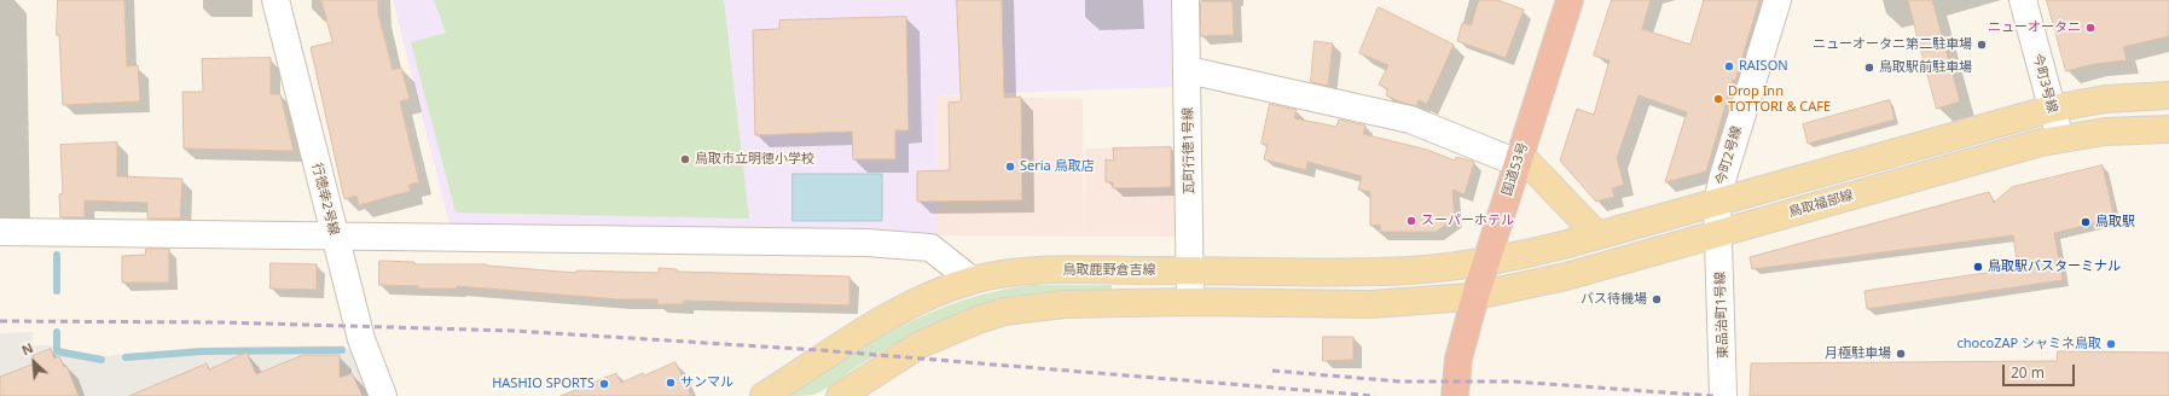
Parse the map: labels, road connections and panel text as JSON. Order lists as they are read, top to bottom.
{
  "streets": {
    "highway": ["国道53号"],
    "main road": ["鳥取福部線", "鳥取鹿野倉吉線"],
    "street": [
      "今町3号線",
      "瓦町行徳1号線",
      "今町2号線",
      "行徳幸2号線",
      "東品治町1号線"
    ]
  },
  "crossings": [
    ["今町3号線", "鳥取福部線"],
    ["瓦町行徳1号線", "鳥取鹿野倉吉線"],
    ["今町2号線", "鳥取福部線"],
    ["今町2号線", "東品治町1号線"],
    ["国道53号", "鳥取福部線"],
    ["国道53号", "鳥取鹿野倉吉線"],
    ["鳥取福部線", "東品治町1号線"]
  ],
  "places": [
    "ニューオータニ",
    "ニューオータニ第二駐車場",
    "RAISON",
    "鳥取駅前駐車場",
    "Drop Inn TOTTORI & CAFE",
    "鳥取市立明徳小学校",
    "Seria 鳥取店",
    "スーパーホテル",
    "鳥取駅",
    "鳥取駅バスターミナル",
    "バス待機場",
    "chocoZAP シャミネ鳥取",
    "月極駐車場",
    "サンマル",
    "HASHIO SPORTS"
  ],
  "scale_bar": "20 m",
  "north": "top left"
}
